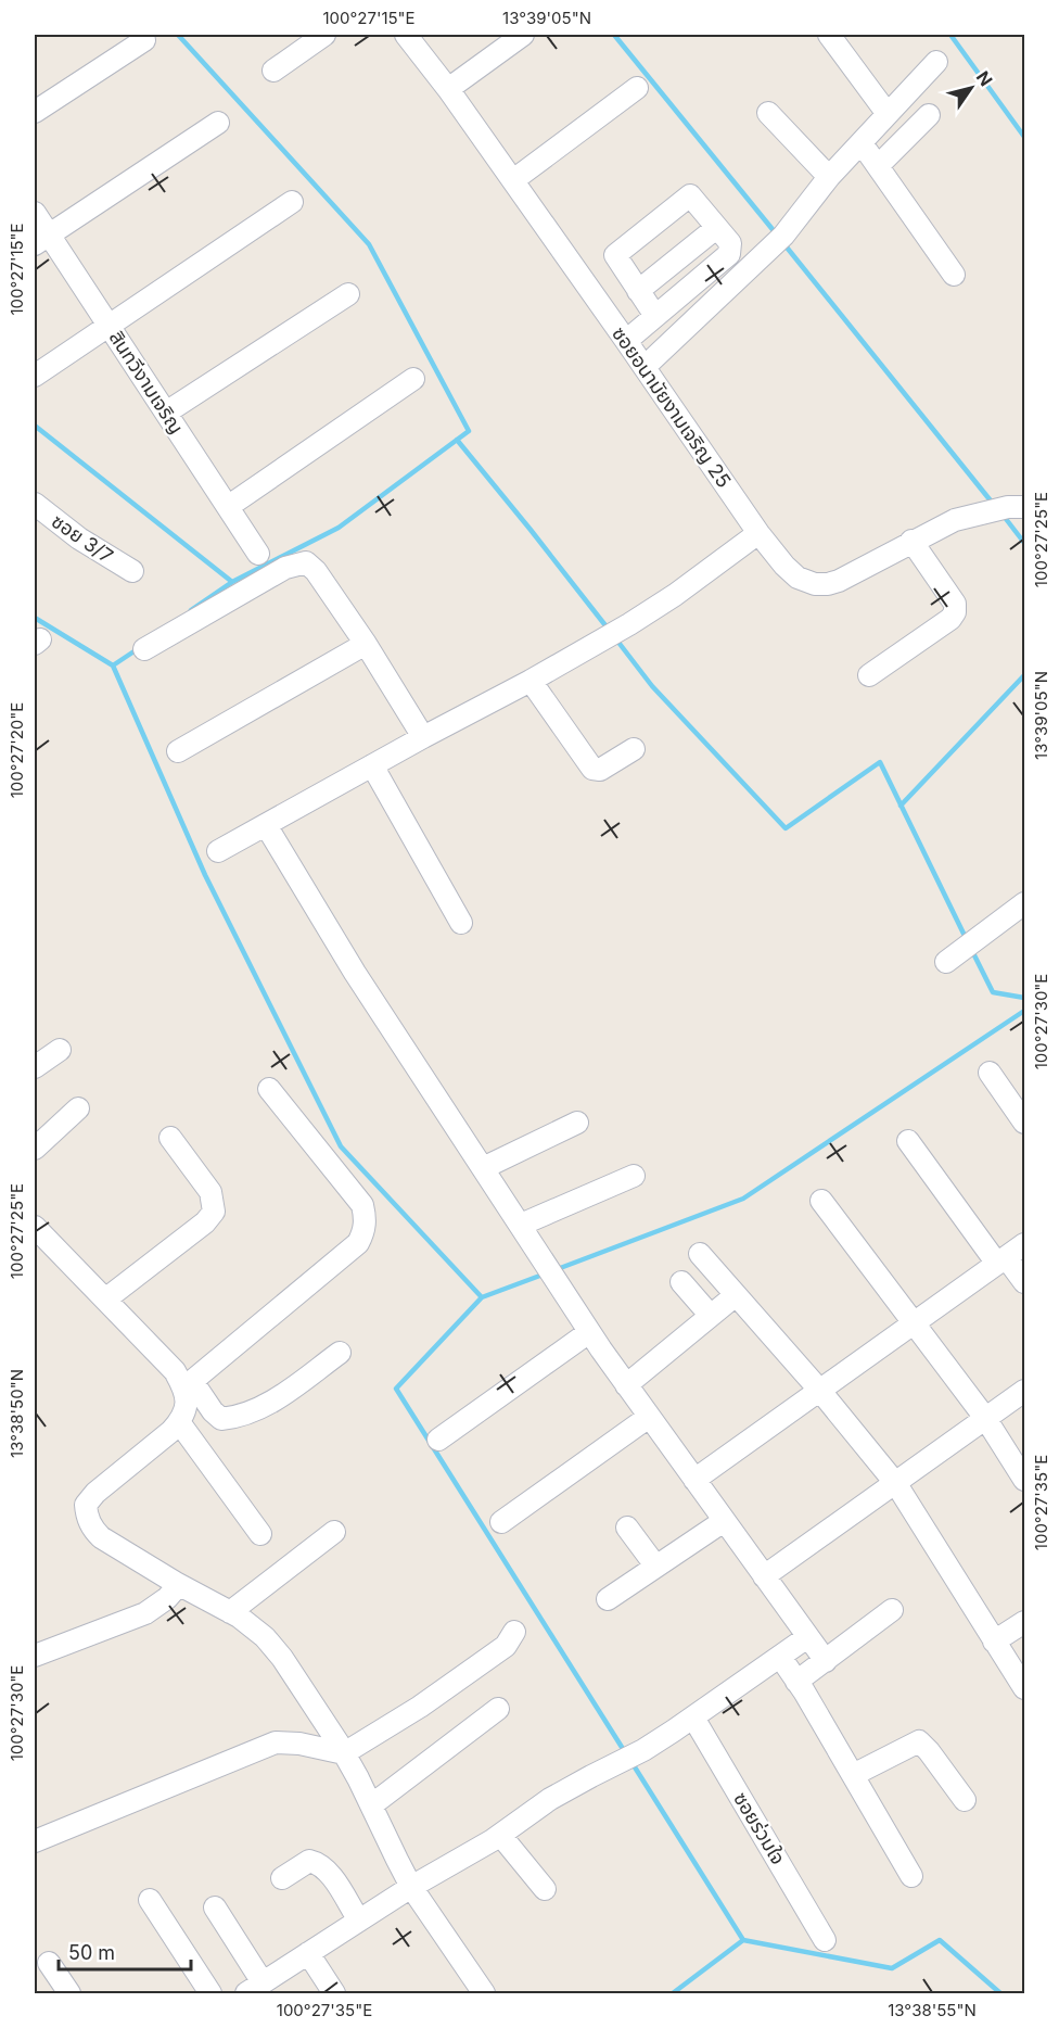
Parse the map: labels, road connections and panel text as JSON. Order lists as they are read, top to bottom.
{
  "streets": {
    "street": [
      "สินทวีงามเจริญ",
      "ซอยอนามัยงามเจริญ 25",
      "ซอย 3/7",
      "ซอยร่วมใจ"
    ]
  },
  "scale_bar": "50 m",
  "north": "top right",
  "coordinates": [
    "100°27'15\"E",
    "13°39'05\"N",
    "100°27'25\"E",
    "100°27'20\"E",
    "100°27'30\"E",
    "13°38'50\"N",
    "100°27'35\"E",
    "13°38'55\"N"
  ]
}
